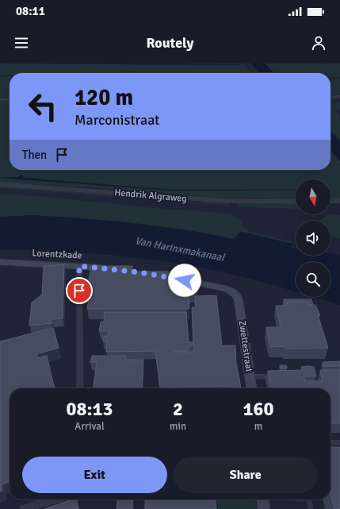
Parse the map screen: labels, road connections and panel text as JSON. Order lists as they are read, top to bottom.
{
  "streets": {
    "street": ["Hendrik Algraweg", "Lorentzkade", "Zwettestraat"]
  },
  "water": ["Van Harinxmakanaal"],
  "north": "bottom",
  "page": {
    "status": "08:11",
    "header": "Routely",
    "turn": ["120 m", "Marconistraat"],
    "then": "Then",
    "eta": [
      "08:13",
      "Arrival",
      "2",
      "min",
      "160",
      "m"
    ],
    "buttons": ["Exit", "Share"]
  }
}
